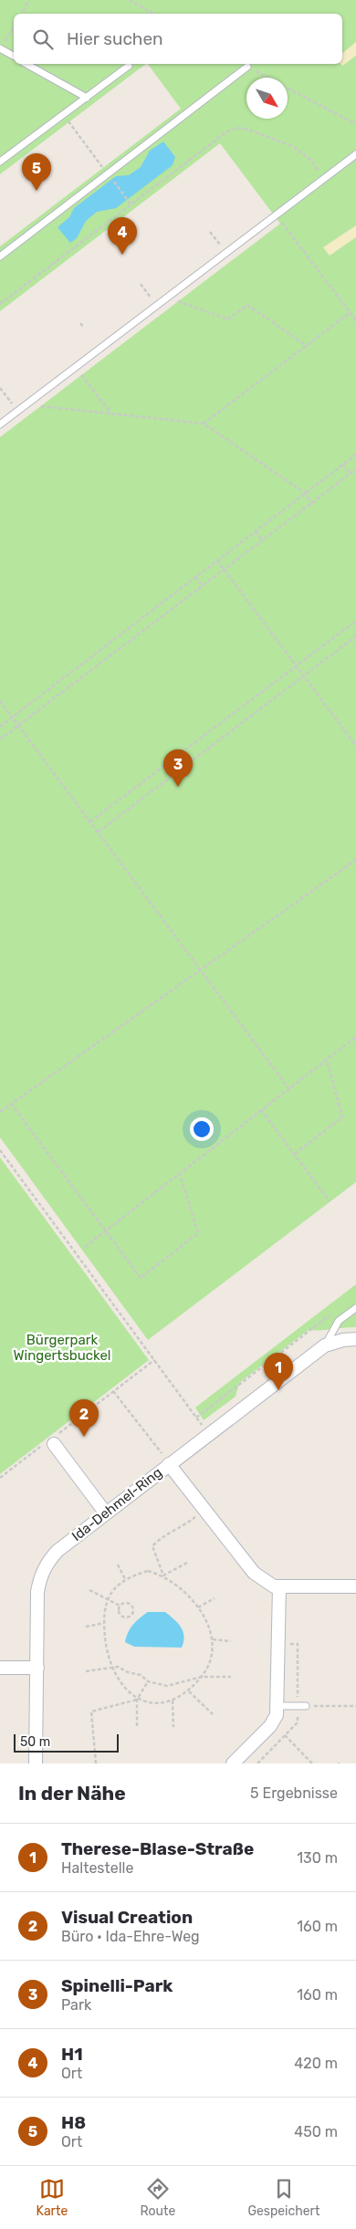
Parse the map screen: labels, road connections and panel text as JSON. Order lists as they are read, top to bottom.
{
  "streets": {
    "street": ["Ida-Dehmel-Ring"]
  },
  "parks": ["Bürgerpark Wingertsbuckel"],
  "scale_bar": "50 m",
  "north": "bottom right",
  "page": {
    "search": "Hier suchen",
    "pins": [
      "5",
      "4",
      "3",
      "1",
      "2"
    ],
    "scale": "50 m",
    "heading": ["In der Nähe", "5 Ergebnisse"],
    "list": [
      {
        "mark": "1",
        "name": "Therese-Blase-Straße",
        "note": "Haltestelle",
        "value": "130 m"
      },
      {
        "mark": "2",
        "name": "Visual Creation",
        "note": "Büro · Ida-Ehre-Weg",
        "value": "160 m"
      },
      {
        "mark": "3",
        "name": "Spinelli-Park",
        "note": "Park",
        "value": "160 m"
      },
      {
        "mark": "4",
        "name": "H1",
        "note": "Ort",
        "value": "420 m"
      },
      {
        "mark": "5",
        "name": "H8",
        "note": "Ort",
        "value": "450 m"
      }
    ],
    "nav": ["Karte", "Route", "Gespeichert"]
  }
}
